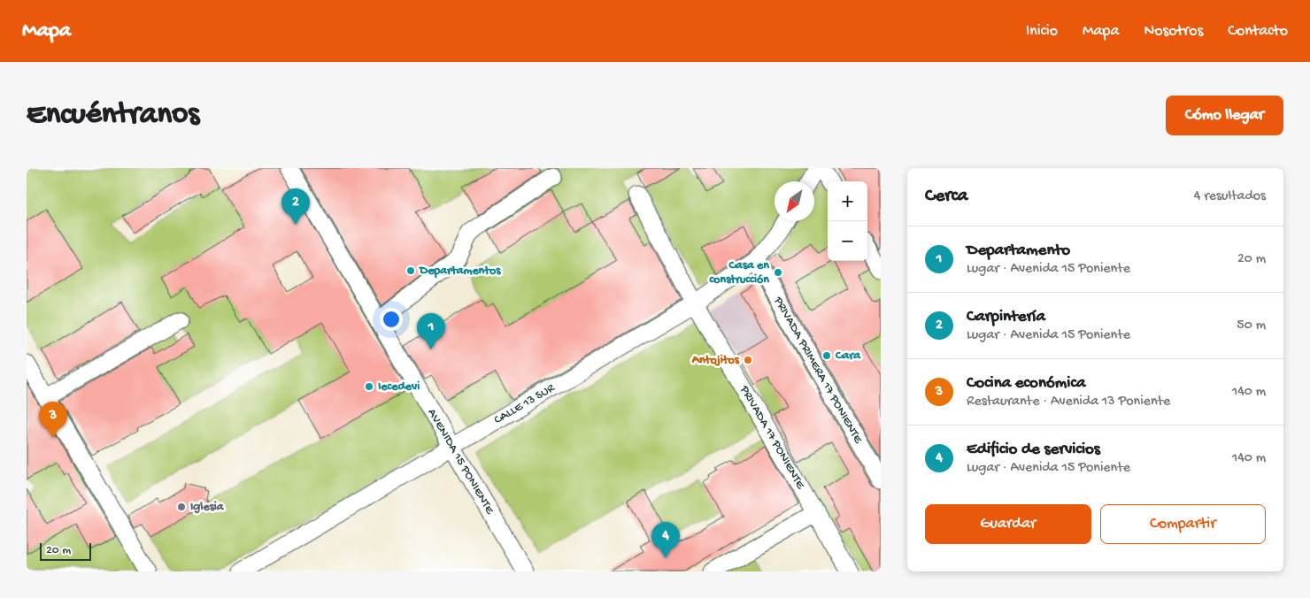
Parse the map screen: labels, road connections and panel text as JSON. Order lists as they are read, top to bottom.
{
  "streets": {
    "street": [
      "PRIVADA PRIMERA 17 PONIENTE",
      "CALLE 13 SUR",
      "PRIVADA 17 PONIENTE",
      "AVENIDA 15 PONIENTE"
    ]
  },
  "crossings": [
    ["PRIVADA PRIMERA 17 PONIENTE", "CALLE 13 SUR"],
    ["CALLE 13 SUR", "PRIVADA 17 PONIENTE"],
    ["CALLE 13 SUR", "AVENIDA 15 PONIENTE"]
  ],
  "places": [
    "Departamentos",
    "Casa en construcción",
    "Cara",
    "Antojitos",
    "Iecedevi",
    "Iglesia"
  ],
  "scale_bar": "20 m",
  "north": "bottom left",
  "page": {
    "header": "Mapa",
    "nav": [
      "Inicio",
      "Mapa",
      "Nosotros",
      "Contacto"
    ],
    "buttons": [
      "Cómo llegar",
      ["Guardar", "Compartir"]
    ],
    "title": "Encuéntranos",
    "heading": ["Cerca", "4 resultados"],
    "map_buttons": ["+", "−"],
    "pins": [
      "2",
      "1",
      "3",
      "4"
    ],
    "list": [
      {
        "mark": "1",
        "name": "Departamento",
        "note": "Lugar · Avenida 15 Poniente",
        "value": "20 m"
      },
      {
        "mark": "2",
        "name": "Carpintería",
        "note": "Lugar · Avenida 15 Poniente",
        "value": "50 m"
      },
      {
        "mark": "3",
        "name": "Cocina económica",
        "note": "Restaurante · Avenida 13 Poniente",
        "value": "140 m"
      },
      {
        "mark": "4",
        "name": "Edificio de servicios",
        "note": "Lugar · Avenida 15 Poniente",
        "value": "140 m"
      }
    ],
    "scale": "20 m"
  }
}
